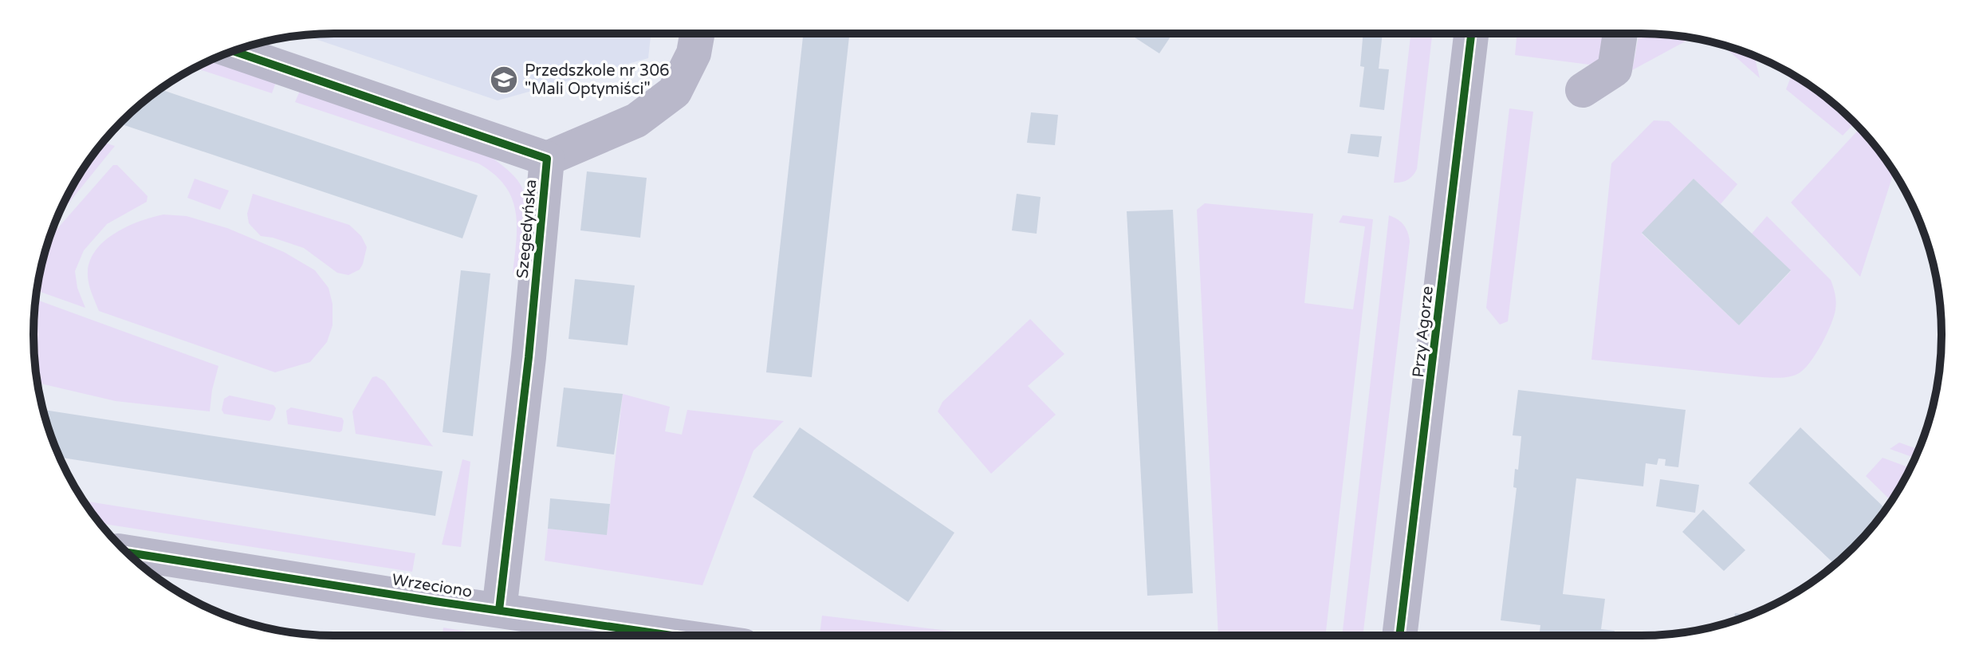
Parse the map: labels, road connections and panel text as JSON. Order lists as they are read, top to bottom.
{
  "streets": {
    "street": ["Szegedyńska", "Przy Agorze", "Wrzeciono"]
  },
  "crossings": [
    ["Szegedyńska", "Wrzeciono"]
  ],
  "places": {
    "school or university": ["Przedszkole nr 306 \"Mali Optymiści\""]
  }
}
